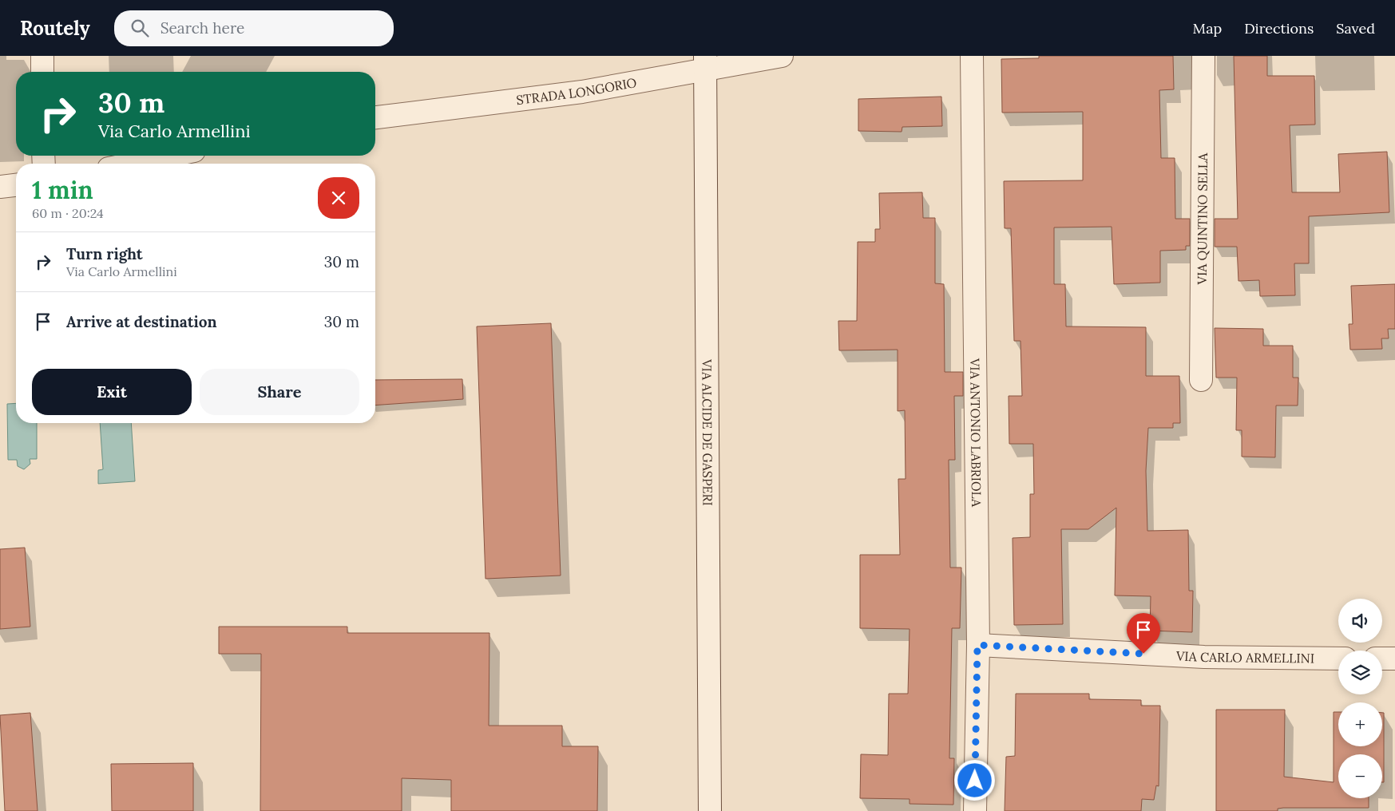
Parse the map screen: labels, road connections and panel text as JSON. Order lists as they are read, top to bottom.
{
  "streets": {
    "street": [
      "STRADA LONGORIO",
      "VIA QUINTINO SELLA",
      "VIA ALCIDE DE GASPERI",
      "VIA ANTONIO LABRIOLA",
      "VIA CARLO ARMELLINI"
    ]
  },
  "crossings": [
    ["STRADA LONGORIO", "VIA ALCIDE DE GASPERI"],
    ["VIA ANTONIO LABRIOLA", "VIA CARLO ARMELLINI"]
  ],
  "page": {
    "header": "Routely",
    "search": "Search here",
    "nav": ["Map", "Directions", "Saved"],
    "turn": ["30 m", "Via Carlo Armellini"],
    "heading": ["1 min", "60 m · 20:24"],
    "list": [
      {
        "name": "Turn right",
        "note": "Via Carlo Armellini",
        "value": "30 m"
      },
      {
        "name": "Arrive at destination",
        "value": "30 m"
      }
    ],
    "buttons": ["Exit", "Share"],
    "map_buttons": ["+", "−"]
  }
}
